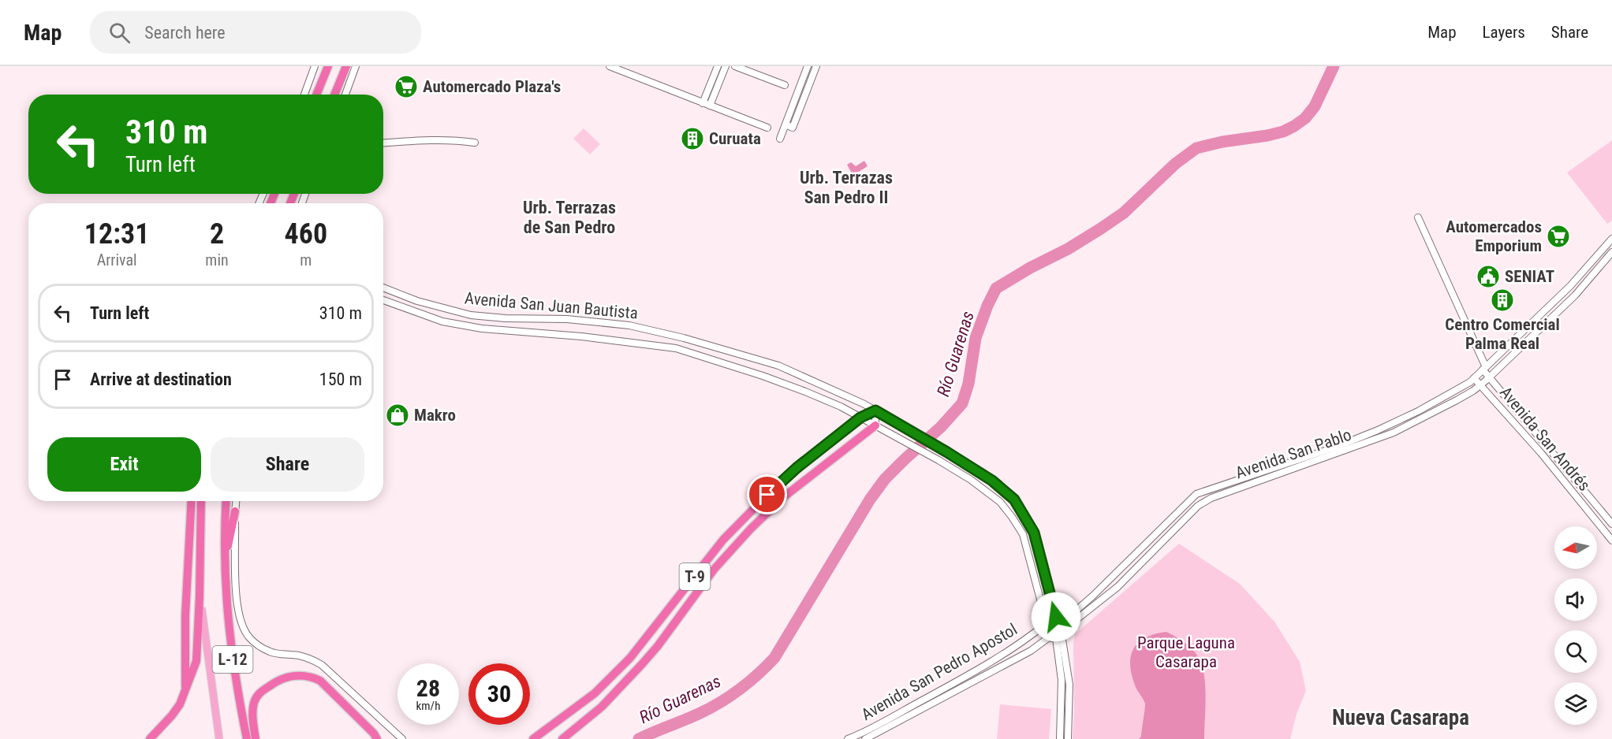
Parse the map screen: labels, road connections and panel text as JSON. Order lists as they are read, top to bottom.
{
  "streets": {
    "highway": ["T-9", "L-12"],
    "street": [
      "Avenida San Juan Bautista",
      "Avenida San Andrés",
      "Avenida San Pablo",
      "Avenida San Pedro Apostol"
    ]
  },
  "crossings": [
    ["Avenida San Juan Bautista", "Avenida San Pablo"],
    ["Avenida San Juan Bautista", "T-9"],
    ["Avenida San Juan Bautista", "Avenida San Pedro Apostol"],
    ["Avenida San Andrés", "Avenida San Pablo"],
    ["Avenida San Pablo", "Avenida San Pedro Apostol"]
  ],
  "districts": ["Urb. Terrazas San Pedro II", "Urb. Terrazas de San Pedro", "Nueva Casarapa"],
  "water": ["Río Guarenas"],
  "parks": ["Parque Laguna Casarapa"],
  "places": {
    "supermarket": ["Automercado Plaza's", "Automercados Emporium"],
    "building": ["Curuata", "Centro Comercial Palma Real"],
    "public building": ["SENIAT"],
    "shop": ["Makro"]
  },
  "north": "left",
  "page": {
    "header": "Map",
    "search": "Search here",
    "nav": ["Map", "Layers", "Share"],
    "turn": ["310 m", "Turn left"],
    "eta": [
      "12:31",
      "Arrival",
      "2",
      "min",
      "460",
      "m"
    ],
    "list": [
      {
        "name": "Turn left",
        "value": "310 m"
      },
      {
        "name": "Arrive at destination",
        "value": "150 m"
      }
    ],
    "buttons": ["Exit", "Share"],
    "speed": "28 km/h",
    "limit": "30"
  }
}
